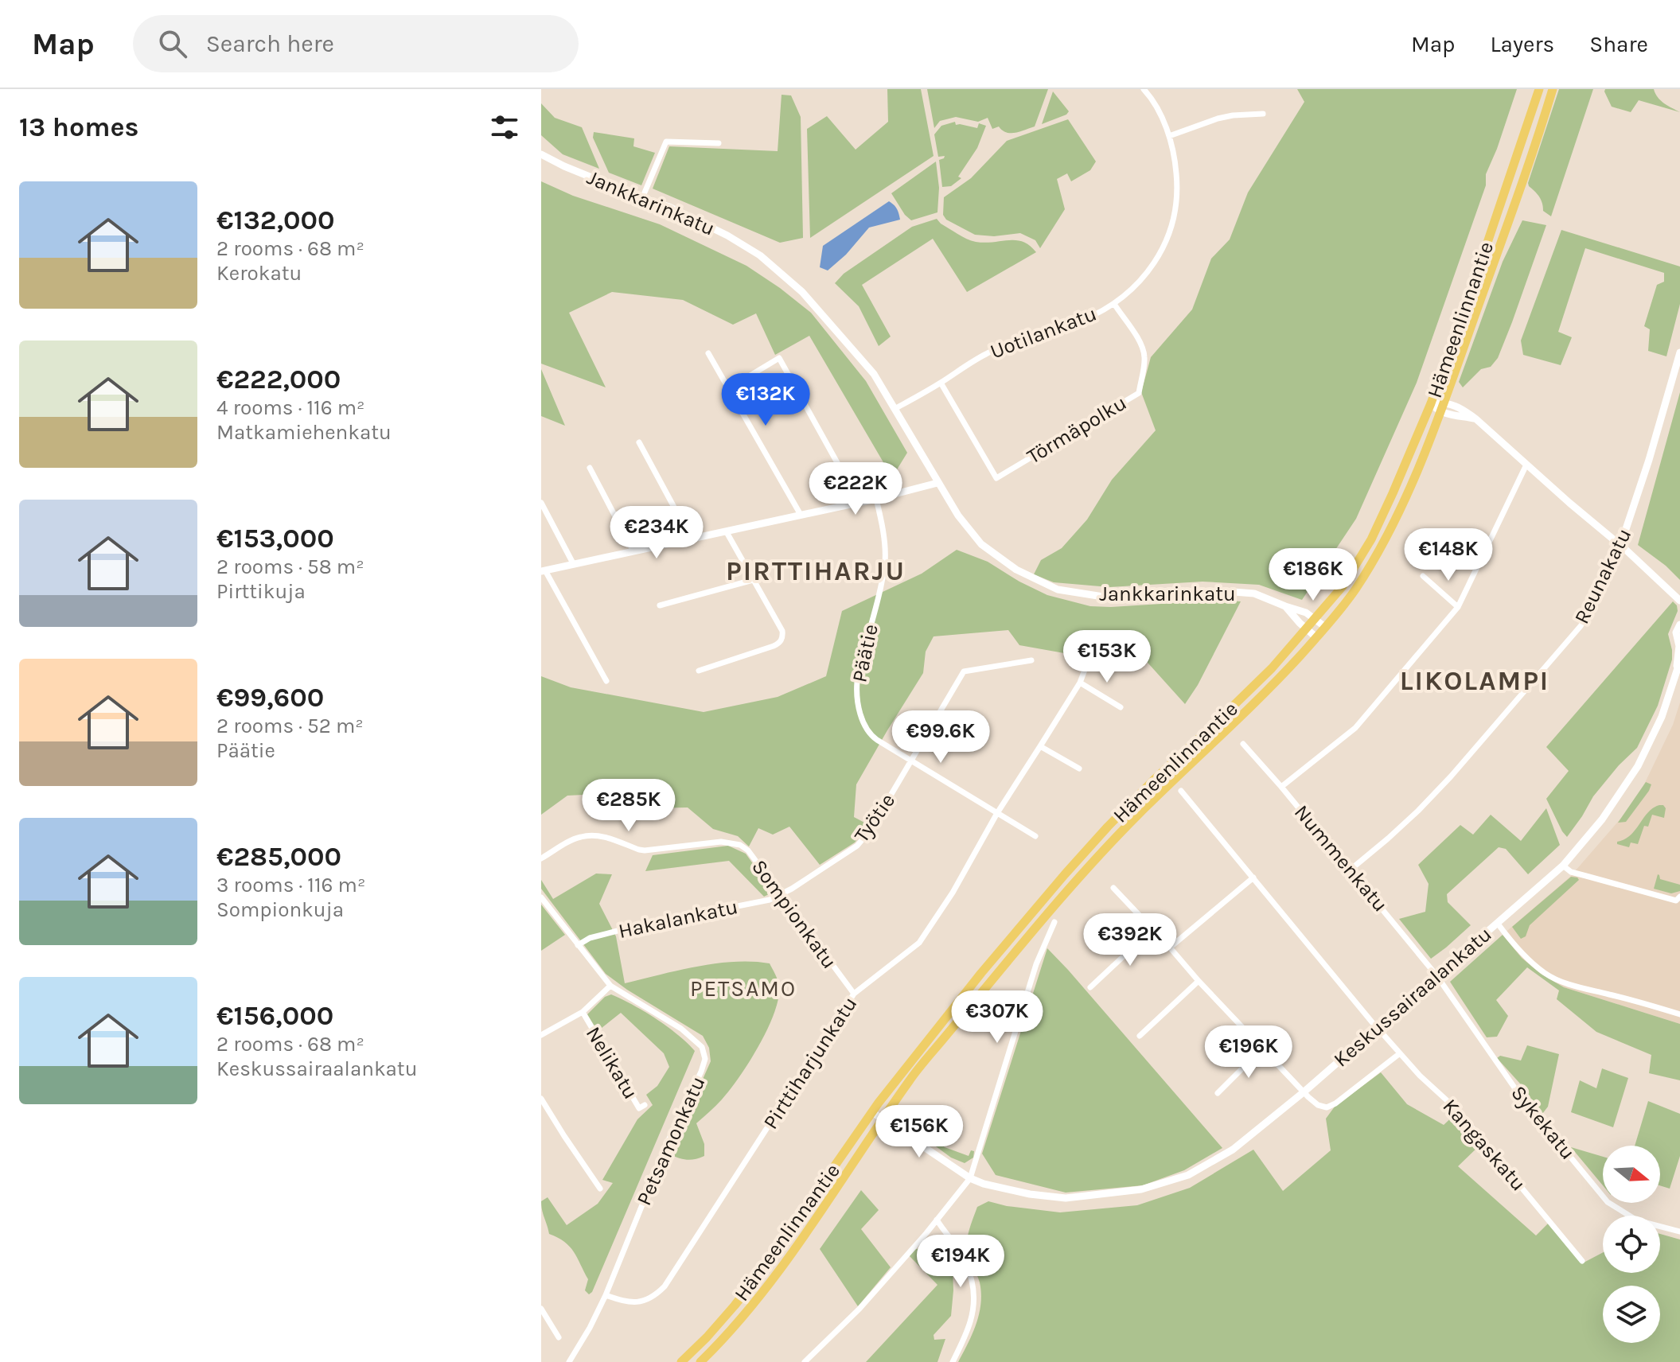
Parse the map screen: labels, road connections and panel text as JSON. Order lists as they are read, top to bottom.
{
  "streets": {
    "main road": ["Hämeenlinnantie"],
    "street": [
      "Jankkarinkatu",
      "Uotilankatu",
      "Törmäpolku",
      "Reunakatu",
      "Päätie",
      "Työtie",
      "Nummenkatu",
      "Sompionkatu",
      "Hakalankatu",
      "Keskussairaalankatu",
      "Nelikatu",
      "Pirttiharjunkatu",
      "Sykekatu",
      "Petsamonkatu",
      "Kangaskatu"
    ]
  },
  "crossings": [
    ["Jankkarinkatu", "Hämeenlinnantie"],
    ["Jankkarinkatu", "Uotilankatu"],
    ["Hämeenlinnantie", "Keskussairaalankatu"],
    ["Uotilankatu", "Törmäpolku"],
    ["Reunakatu", "Nummenkatu"],
    ["Päätie", "Työtie"],
    ["Päätie", "Pirttiharjunkatu"],
    ["Työtie", "Sompionkatu"],
    ["Työtie", "Hakalankatu"],
    ["Nummenkatu", "Keskussairaalankatu"],
    ["Nummenkatu", "Sykekatu"],
    ["Sompionkatu", "Hakalankatu"],
    ["Sompionkatu", "Pirttiharjunkatu"],
    ["Hakalankatu", "Petsamonkatu"],
    ["Keskussairaalankatu", "Sykekatu"],
    ["Pirttiharjunkatu", "Petsamonkatu"]
  ],
  "districts": ["PIRTTIHARJU", "LIKOLAMPI", "PETSAMO"],
  "north": "right",
  "page": {
    "header": "Map",
    "search": "Search here",
    "nav": ["Map", "Layers", "Share"],
    "heading": "13 homes",
    "list": [
      {
        "name": "€132,000",
        "note": "2 rooms · 68 m² · Kerokatu"
      },
      {
        "name": "€222,000",
        "note": "4 rooms · 116 m² · Matkamiehenkatu"
      },
      {
        "name": "€153,000",
        "note": "2 rooms · 58 m² · Pirttikuja"
      },
      {
        "name": "€99,600",
        "note": "2 rooms · 52 m² · Päätie"
      },
      {
        "name": "€285,000",
        "note": "3 rooms · 116 m² · Sompionkuja"
      },
      {
        "name": "€156,000",
        "note": "2 rooms · 68 m² · Keskussairaalankatu"
      }
    ],
    "price": [
      "€132K",
      "€222K",
      "€234K",
      "€148K",
      "€186K",
      "€153K",
      "€99.6K",
      "€285K",
      "€392K",
      "€307K",
      "€196K",
      "€156K",
      "€194K"
    ]
  }
}
